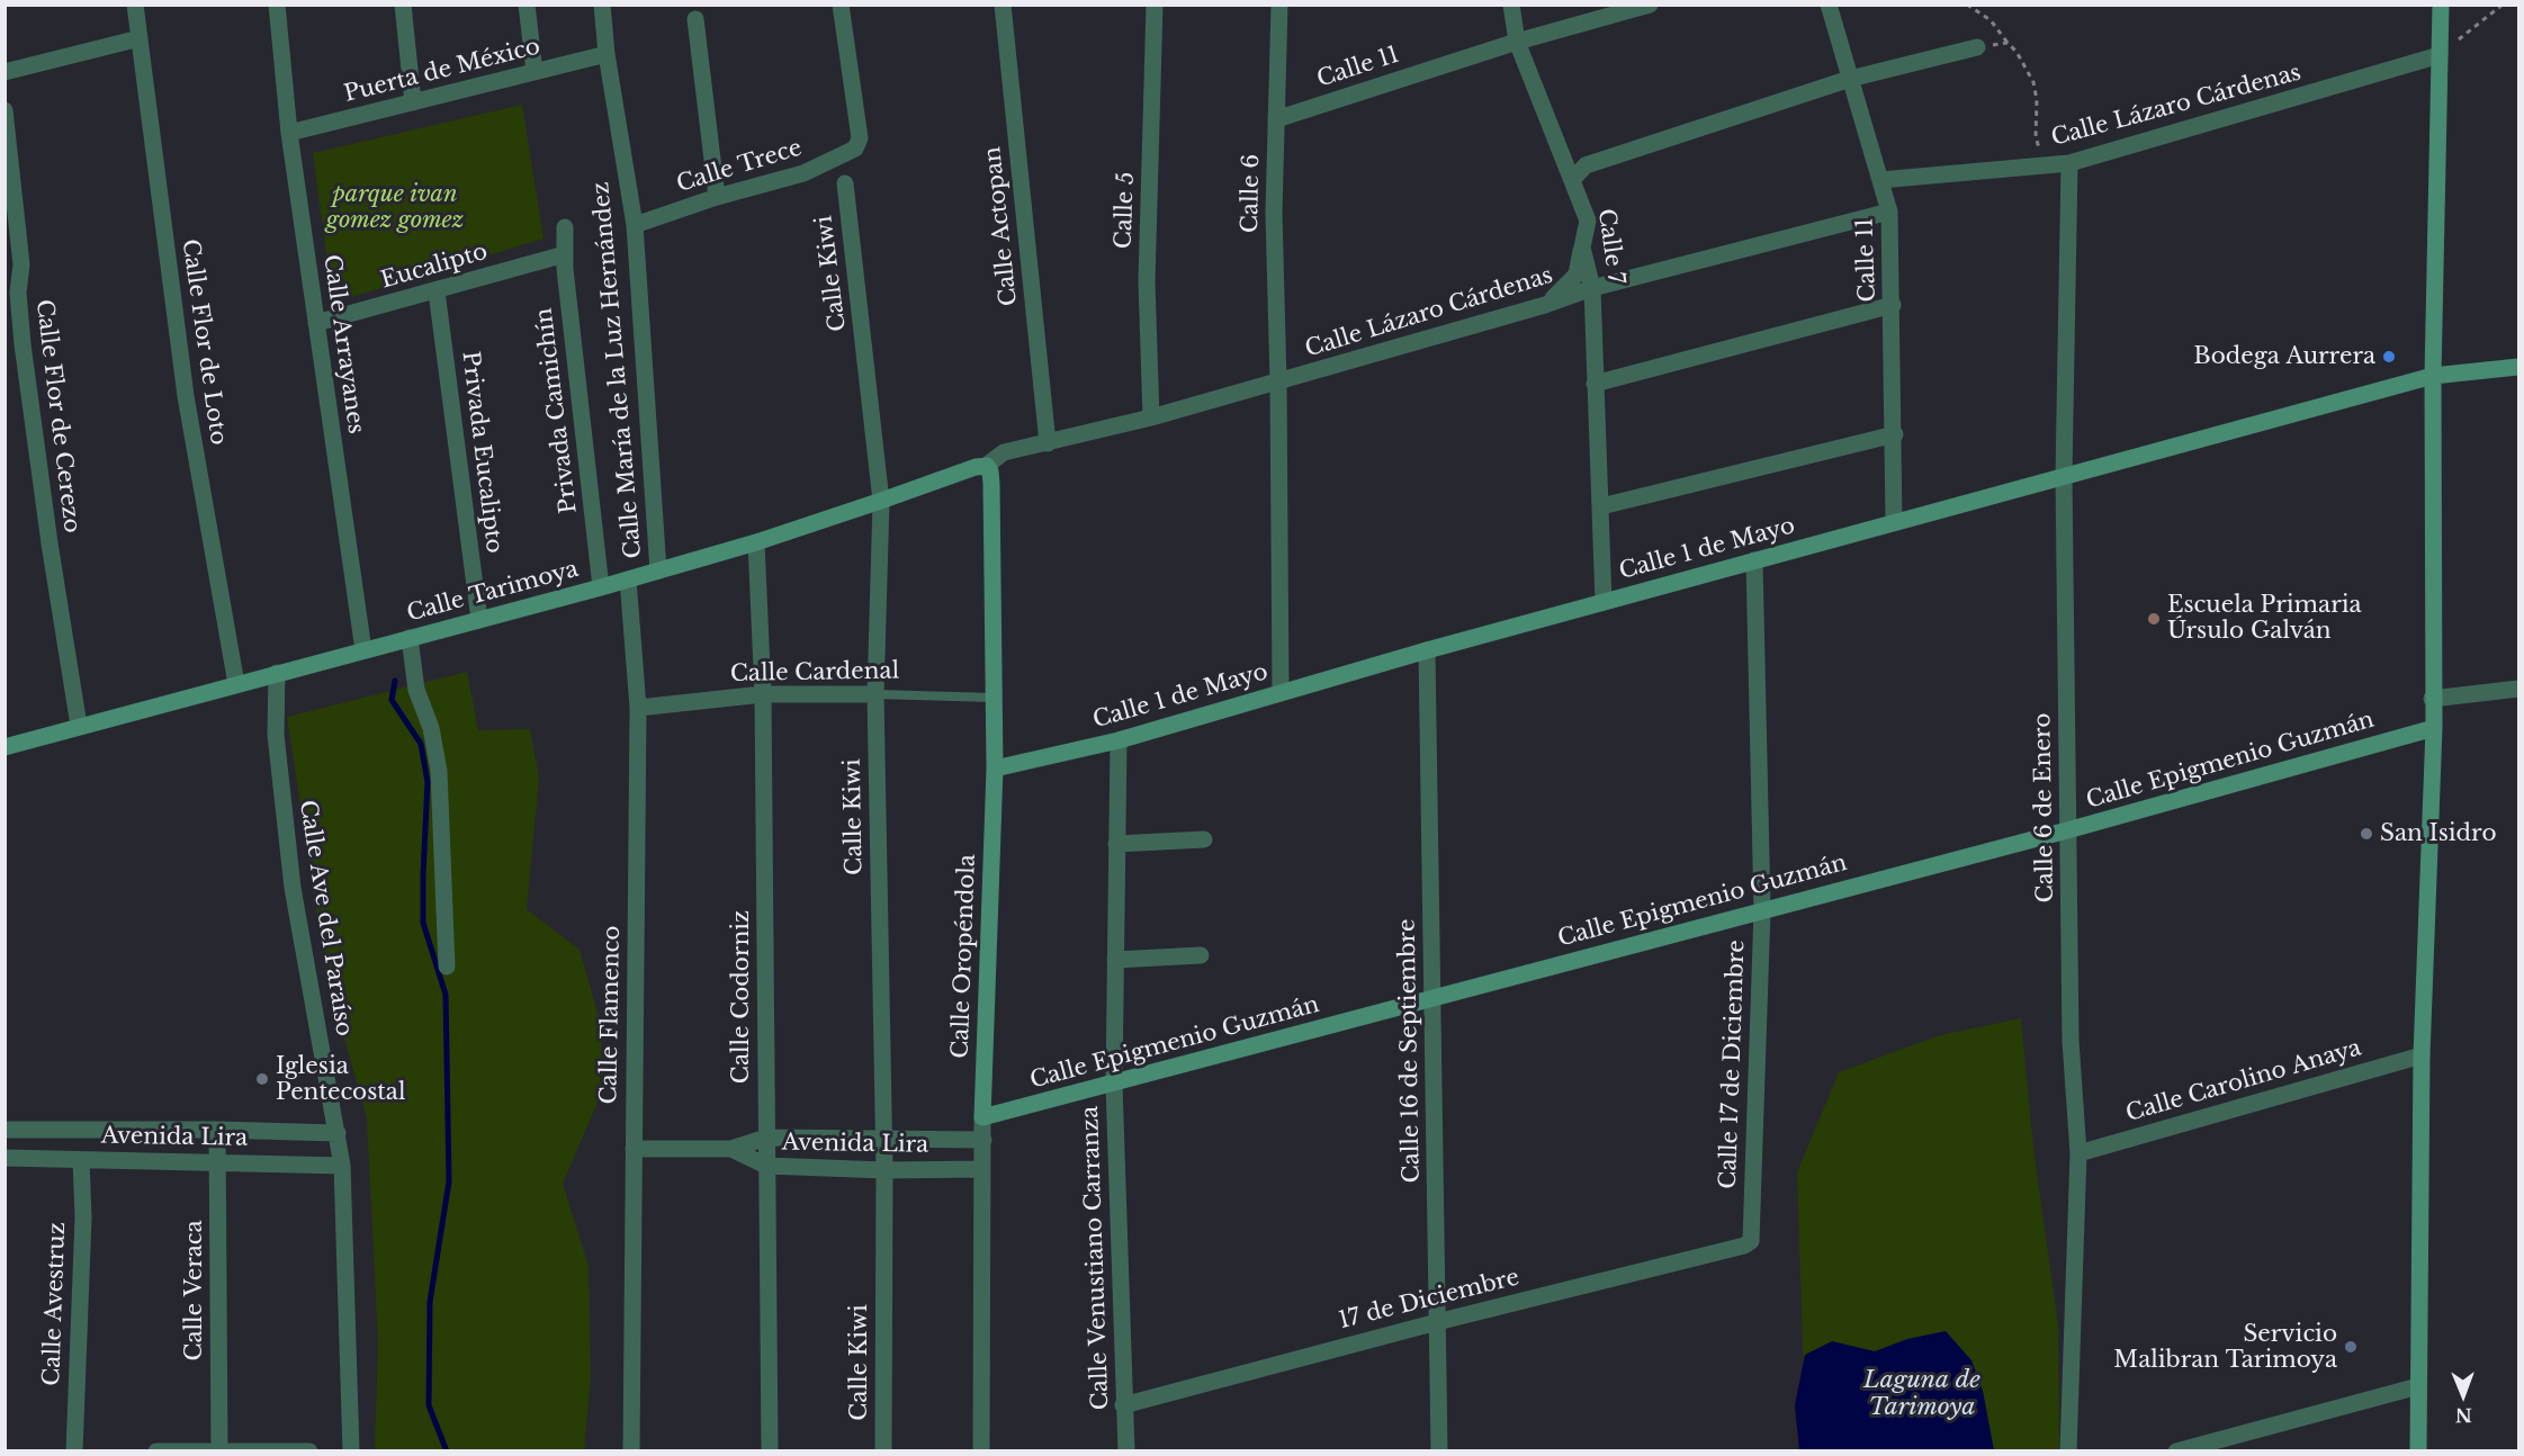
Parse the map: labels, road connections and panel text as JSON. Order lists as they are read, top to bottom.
{
  "streets": {
    "street": [
      "Calle 11",
      "Puerta de México",
      "Calle Lázaro Cárdenas",
      "Calle Trece",
      "Calle 6",
      "Calle 5",
      "Calle Actopan",
      "Calle 7",
      "Eucalipto",
      "Calle Kiwi",
      "Calle Flor de Loto",
      "Calle Arrayanes",
      "Calle María de la Luz Hernández",
      "Privada Camichín",
      "Calle Flor de Cerezo",
      "Privada Eucalipto",
      "Calle 1 de Mayo",
      "Calle Tarimoya",
      "Calle Cardenal",
      "Calle Epigmenio Guzmán",
      "Calle 6 de Enero",
      "Calle Ave del Paraíso",
      "Calle Oropéndola",
      "Calle Codorniz",
      "Calle Flamenco",
      "Calle 16 de Septiembre",
      "Calle 17 de Diciembre",
      "Calle Carolino Anaya",
      "Avenida Lira",
      "Calle Venustiano Carranza",
      "Calle Veraca",
      "17 de Diciembre",
      "Calle Avestruz"
    ]
  },
  "crossings": [
    ["Calle 11", "Calle Lázaro Cárdenas"],
    ["Calle 11", "Calle 6"],
    ["Calle 11", "Calle 7"],
    ["Calle 11", "Calle 1 de Mayo"],
    ["Puerta de México", "Calle Arrayanes"],
    ["Puerta de México", "Calle María de la Luz Hernández"],
    ["Calle Lázaro Cárdenas", "Calle 6"],
    ["Calle Lázaro Cárdenas", "Calle 5"],
    ["Calle Lázaro Cárdenas", "Calle Actopan"],
    ["Calle Lázaro Cárdenas", "Calle 7"],
    ["Calle Lázaro Cárdenas", "Calle Tarimoya"],
    ["Calle Lázaro Cárdenas", "Calle 6 de Enero"],
    ["Calle Lázaro Cárdenas", "Calle Oropéndola"],
    ["Calle Trece", "Calle María de la Luz Hernández"],
    ["Calle 6", "Calle 1 de Mayo"],
    ["Calle 7", "Calle 1 de Mayo"],
    ["Eucalipto", "Calle Arrayanes"],
    ["Eucalipto", "Privada Camichín"],
    ["Eucalipto", "Privada Eucalipto"],
    ["Calle Kiwi", "Calle Tarimoya"],
    ["Calle Kiwi", "Calle Cardenal"],
    ["Calle Kiwi", "Avenida Lira"],
    ["Calle Flor de Loto", "Calle Tarimoya"],
    ["Calle Arrayanes", "Calle Tarimoya"],
    ["Calle María de la Luz Hernández", "Calle Tarimoya"],
    ["Privada Camichín", "Calle Tarimoya"],
    ["Calle Flor de Cerezo", "Calle Tarimoya"],
    ["Privada Eucalipto", "Calle Tarimoya"],
    ["Calle 1 de Mayo", "Calle 6 de Enero"],
    ["Calle 1 de Mayo", "Calle Oropéndola"],
    ["Calle 1 de Mayo", "Calle 16 de Septiembre"],
    ["Calle 1 de Mayo", "Calle 17 de Diciembre"],
    ["Calle 1 de Mayo", "Calle Venustiano Carranza"],
    ["Calle Tarimoya", "Calle Ave del Paraíso"],
    ["Calle Tarimoya", "Calle Oropéndola"],
    ["Calle Tarimoya", "Calle Codorniz"],
    ["Calle Tarimoya", "Calle Flamenco"],
    ["Calle Cardenal", "Calle Oropéndola"],
    ["Calle Cardenal", "Calle Codorniz"],
    ["Calle Cardenal", "Calle Flamenco"],
    ["Calle Epigmenio Guzmán", "Calle 6 de Enero"],
    ["Calle Epigmenio Guzmán", "Calle Oropéndola"],
    ["Calle Epigmenio Guzmán", "Calle 16 de Septiembre"],
    ["Calle Epigmenio Guzmán", "Calle 17 de Diciembre"],
    ["Calle Epigmenio Guzmán", "Calle Venustiano Carranza"],
    ["Calle 6 de Enero", "Calle Carolino Anaya"],
    ["Calle Ave del Paraíso", "Avenida Lira"],
    ["Calle Oropéndola", "Avenida Lira"],
    ["Calle Codorniz", "Avenida Lira"],
    ["Calle Flamenco", "Avenida Lira"],
    ["Calle 16 de Septiembre", "17 de Diciembre"],
    ["Calle 17 de Diciembre", "17 de Diciembre"],
    ["Avenida Lira", "Calle Veraca"],
    ["Avenida Lira", "Calle Avestruz"],
    ["Calle Venustiano Carranza", "17 de Diciembre"]
  ],
  "water": ["Laguna de Tarimoya"],
  "parks": ["parque ivan gomez gomez"],
  "places": [
    "Bodega Aurrera",
    "Escuela Primaria Úrsulo Galván",
    "San Isidro",
    "Iglesia Pentecostal",
    "Servicio Malibran Tarimoya"
  ],
  "north": "bottom"
}
